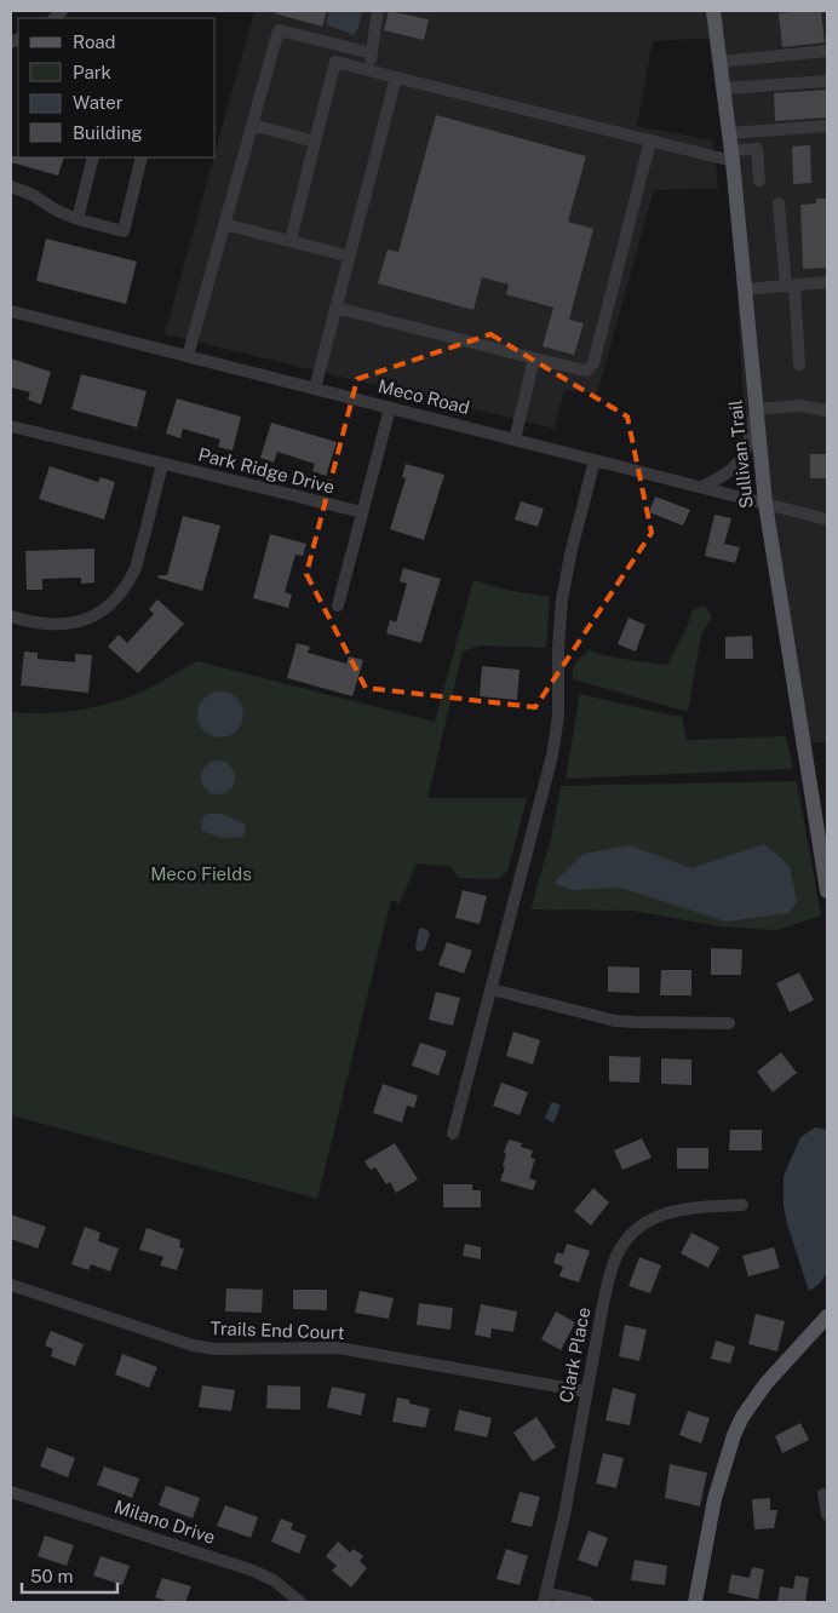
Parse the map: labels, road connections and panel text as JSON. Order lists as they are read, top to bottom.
{
  "streets": {
    "main road": ["Sullivan Trail"],
    "street": [
      "Meco Road",
      "Park Ridge Drive",
      "Trails End Court",
      "Clark Place",
      "Milano Drive"
    ]
  },
  "crossings": [
    ["Meco Road", "Sullivan Trail"],
    ["Trails End Court", "Clark Place"]
  ],
  "parks": ["Meco Fields"],
  "legend": [
    "Road",
    "Park",
    "Water",
    "Building"
  ],
  "scale_bar": "50 m"
}
